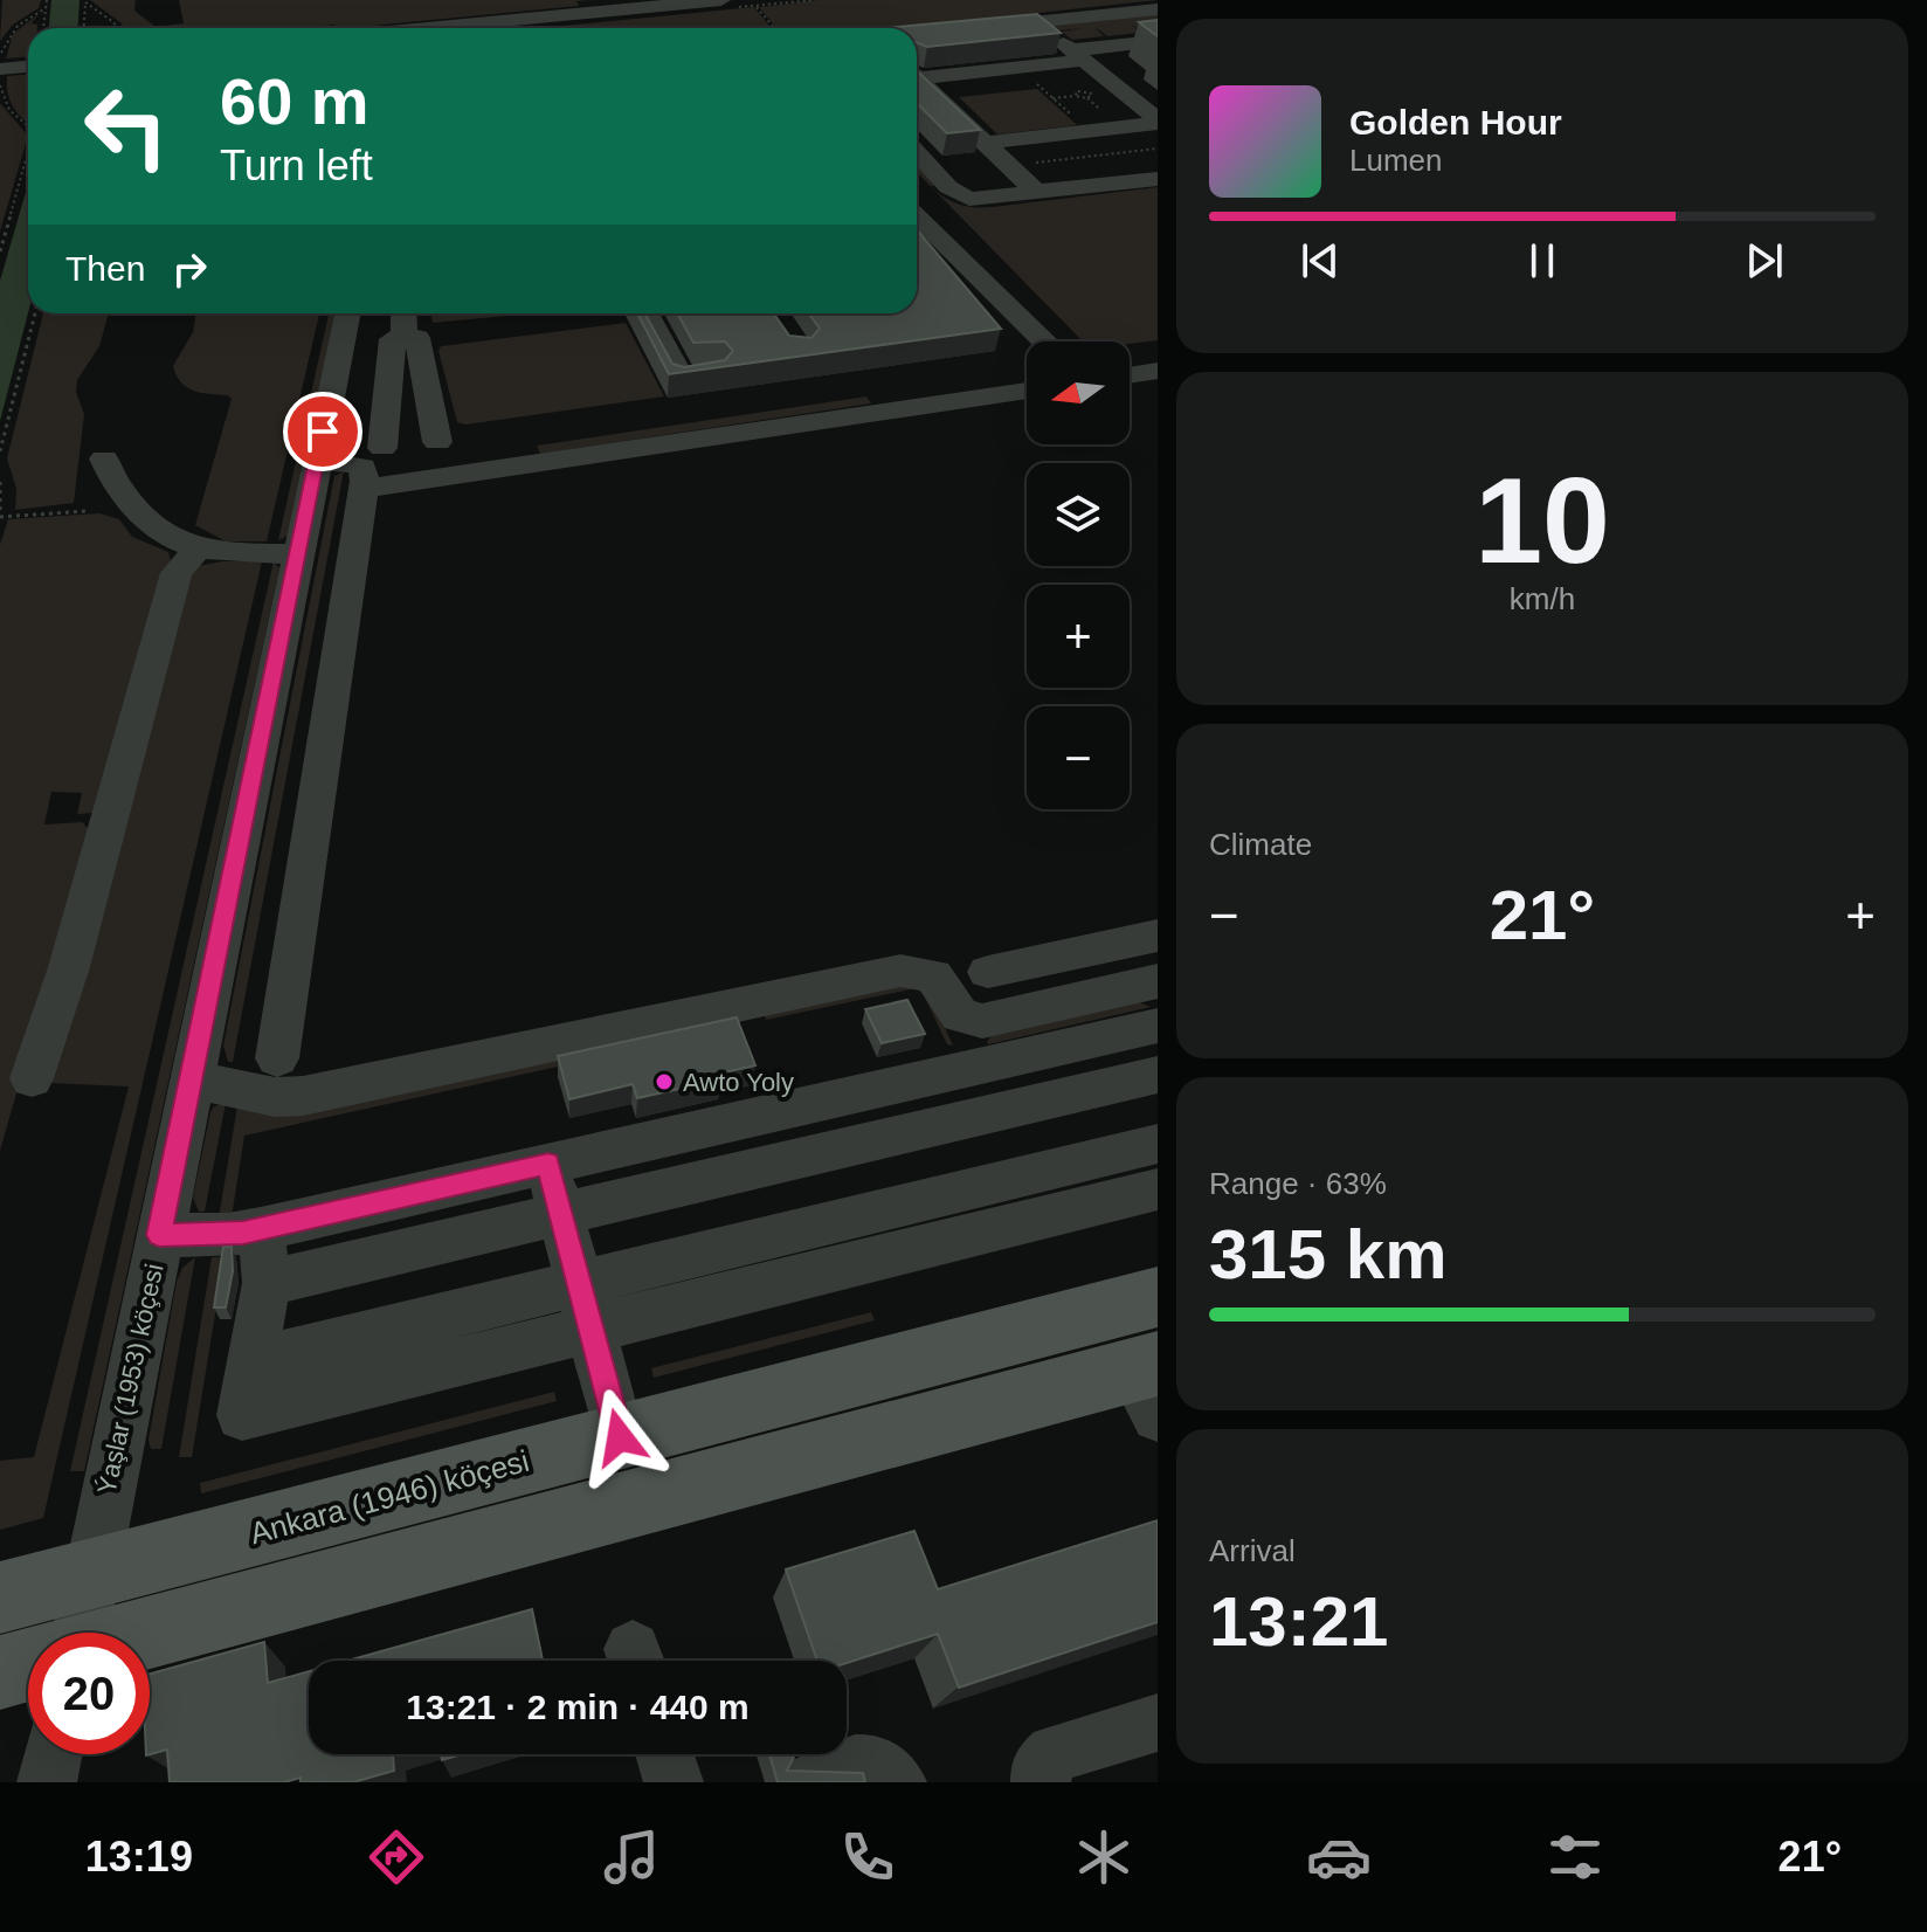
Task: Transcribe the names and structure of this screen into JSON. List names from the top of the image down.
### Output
{
  "streets": {
    "main road": ["Ankara (1946) köçesi"],
    "street": ["Ýaşlar (1953) köçesi"]
  },
  "crossings": [
    ["Ýaşlar (1953) köçesi", "Ankara (1946) köçesi"]
  ],
  "places": ["Awto Yoly"],
  "north": "left",
  "page": {
    "turn": ["60 m", "Turn left"],
    "song": ["Golden Hour", "Lumen"],
    "then": "Then",
    "map_buttons": ["+", "−"],
    "tile": [
      ["10", "km/h"],
      "Climate",
      ["Range · 63%", "315 km"],
      ["Arrival", "13:21"]
    ],
    "heat": ["−", "21°", "+"],
    "limit": "20",
    "trip": "13:21 · 2 min · 440 m",
    "tabs": ["13:19", "21°"]
  }
}
